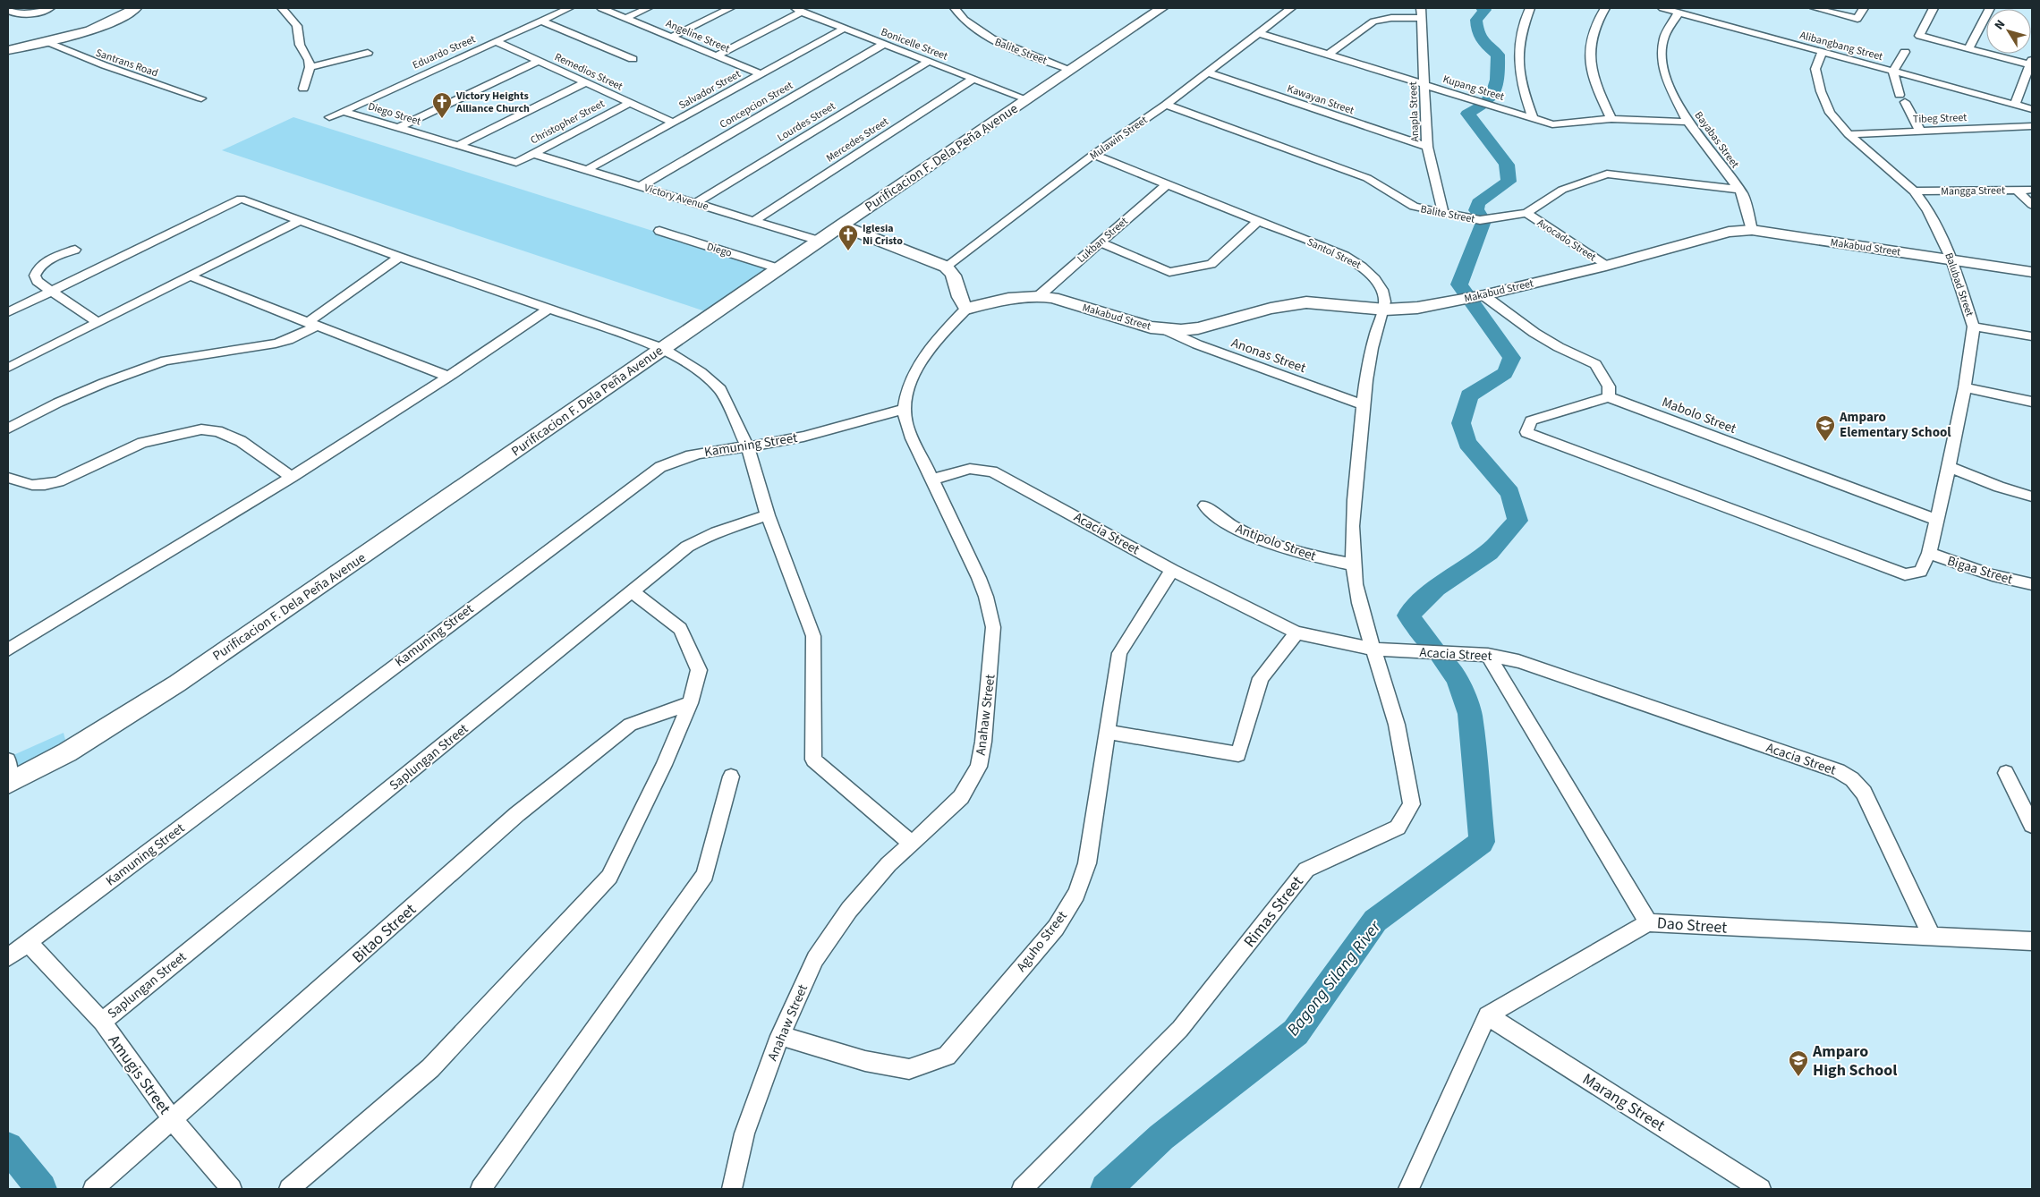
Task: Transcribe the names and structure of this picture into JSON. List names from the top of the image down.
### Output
{
  "streets": {
    "street": [
      "Angeline Street",
      "Bonicelle Street",
      "Alibangbang Street",
      "Balite Street",
      "Eduardo Street",
      "Santrans Road",
      "Remedios Street",
      "Kupang Street",
      "Salvador Street",
      "Kawayan Street",
      "Concepcion Street",
      "Anapla Street",
      "Diego Street",
      "Tibeg Street",
      "Christopher Street",
      "Lourdes Street",
      "Mulawin Street",
      "Mercedes Street",
      "Bayabas Street",
      "Purificacion F. Dela Peña Avenue",
      "Mangga Street",
      "Victory Avenue",
      "Lukban Street",
      "Avocado Street",
      "Makabud Street",
      "Diego",
      "Santol Street",
      "Balubad Street",
      "Anonas Street",
      "Mabolo Street",
      "Kamuning Street",
      "Acacia Street",
      "Antipolo Street",
      "Bigaa Street",
      "Anahaw Street",
      "Saplungan Street",
      "Rimas Street",
      "Dao Street",
      "Bitao Street",
      "Aguho Street",
      "Amugis Street",
      "Marang Street"
    ]
  },
  "crossings": [
    ["Angeline Street", "Salvador Street"],
    ["Bonicelle Street", "Salvador Street"],
    ["Bonicelle Street", "Concepcion Street"],
    ["Bonicelle Street", "Lourdes Street"],
    ["Bonicelle Street", "Mercedes Street"],
    ["Bonicelle Street", "Purificacion F. Dela Peña Avenue"],
    ["Alibangbang Street", "Bayabas Street"],
    ["Alibangbang Street", "Balubad Street"],
    ["Balite Street", "Anapla Street"],
    ["Balite Street", "Mulawin Street"],
    ["Balite Street", "Bayabas Street"],
    ["Balite Street", "Purificacion F. Dela Peña Avenue"],
    ["Balite Street", "Avocado Street"],
    ["Eduardo Street", "Remedios Street"],
    ["Eduardo Street", "Diego Street"],
    ["Remedios Street", "Salvador Street"],
    ["Remedios Street", "Christopher Street"],
    ["Kupang Street", "Anapla Street"],
    ["Kupang Street", "Mulawin Street"],
    ["Kupang Street", "Bayabas Street"],
    ["Salvador Street", "Victory Avenue"],
    ["Kawayan Street", "Anapla Street"],
    ["Kawayan Street", "Mulawin Street"],
    ["Concepcion Street", "Victory Avenue"],
    ["Diego Street", "Christopher Street"],
    ["Tibeg Street", "Balubad Street"],
    ["Christopher Street", "Victory Avenue"],
    ["Lourdes Street", "Victory Avenue"],
    ["Mulawin Street", "Santol Street"],
    ["Mercedes Street", "Victory Avenue"],
    ["Bayabas Street", "Makabud Street"],
    ["Purificacion F. Dela Peña Avenue", "Victory Avenue"],
    ["Purificacion F. Dela Peña Avenue", "Diego"],
    ["Mangga Street", "Balubad Street"],
    ["Lukban Street", "Makabud Street"],
    ["Lukban Street", "Santol Street"],
    ["Avocado Street", "Makabud Street"],
    ["Makabud Street", "Santol Street"],
    ["Makabud Street", "Balubad Street"],
    ["Makabud Street", "Anonas Street"],
    ["Makabud Street", "Anahaw Street"],
    ["Balubad Street", "Mabolo Street"],
    ["Balubad Street", "Bigaa Street"],
    ["Kamuning Street", "Anahaw Street"],
    ["Kamuning Street", "Amugis Street"],
    ["Acacia Street", "Anahaw Street"],
    ["Acacia Street", "Rimas Street"],
    ["Acacia Street", "Dao Street"],
    ["Acacia Street", "Aguho Street"],
    ["Antipolo Street", "Rimas Street"],
    ["Anahaw Street", "Aguho Street"],
    ["Saplungan Street", "Amugis Street"],
    ["Dao Street", "Marang Street"],
    ["Bitao Street", "Amugis Street"]
  ],
  "water": ["Bagong Silang River"],
  "places": {
    "church": ["Victory Heights Alliance Church", "Iglesia Ni Cristo"],
    "school or university": ["Amparo Elementary School", "Amparo High School"]
  },
  "north": "top left"
}
